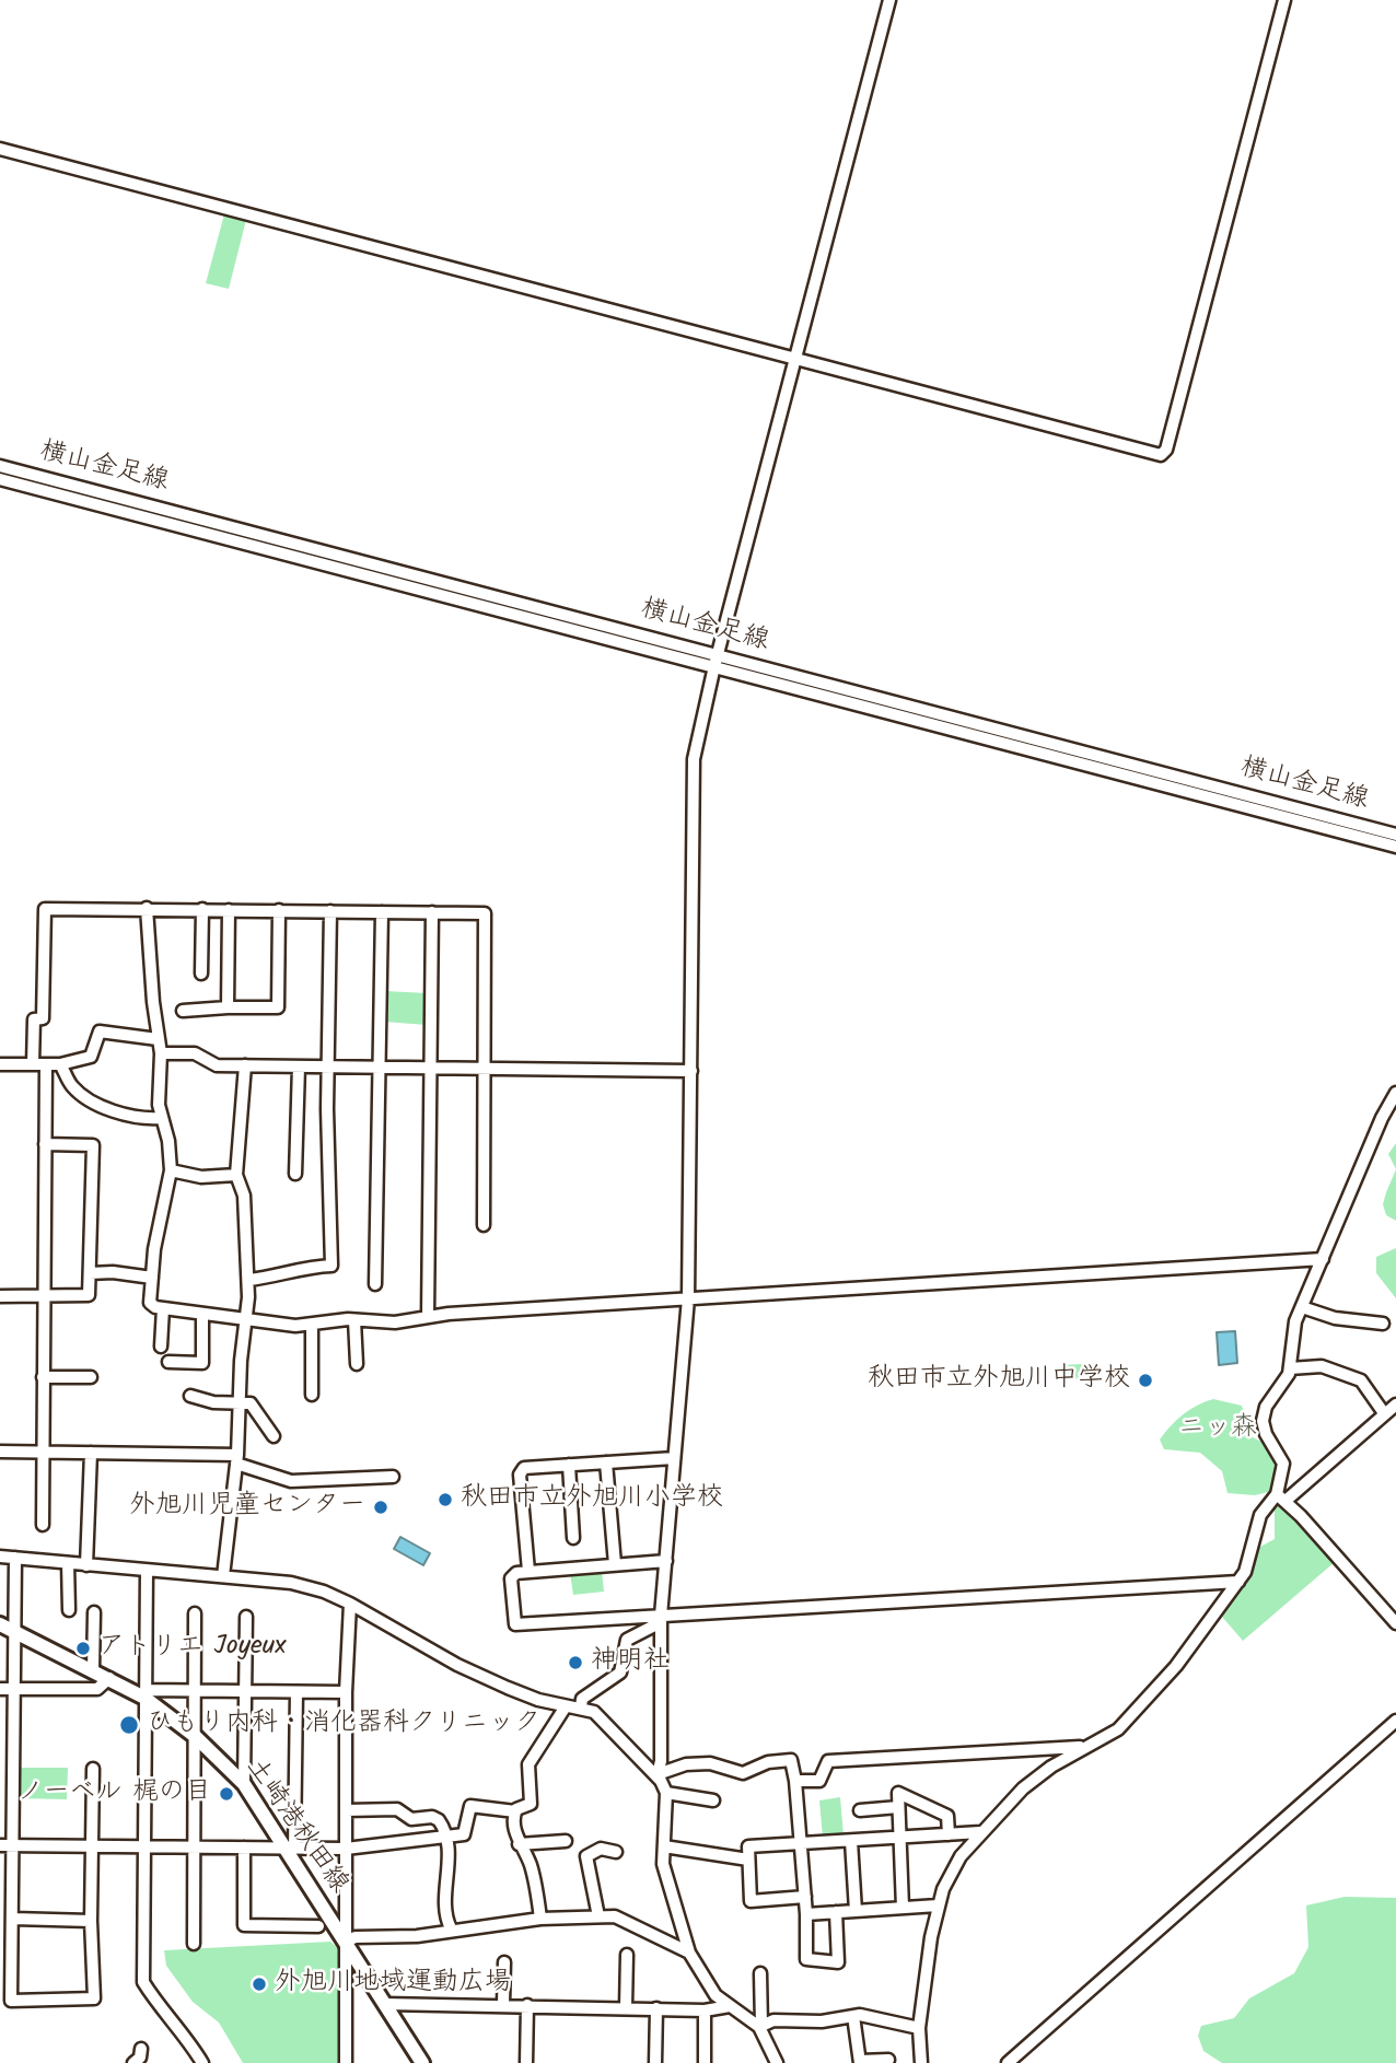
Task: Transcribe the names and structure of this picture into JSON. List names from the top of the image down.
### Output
{
  "streets": {
    "main road": ["土崎港秋田線"],
    "street": ["横山金足線"]
  },
  "parks": ["ニッ森"],
  "places": [
    "秋田市立外旭川中学校",
    "秋田市立外旭川小学校",
    "外旭川児童センター",
    "アトリエ Joyeux",
    "神明社",
    "ひもり内科・消化器科クリニック",
    "ノーベル 梶の目",
    "外旭川地域運動広場"
  ]
}
